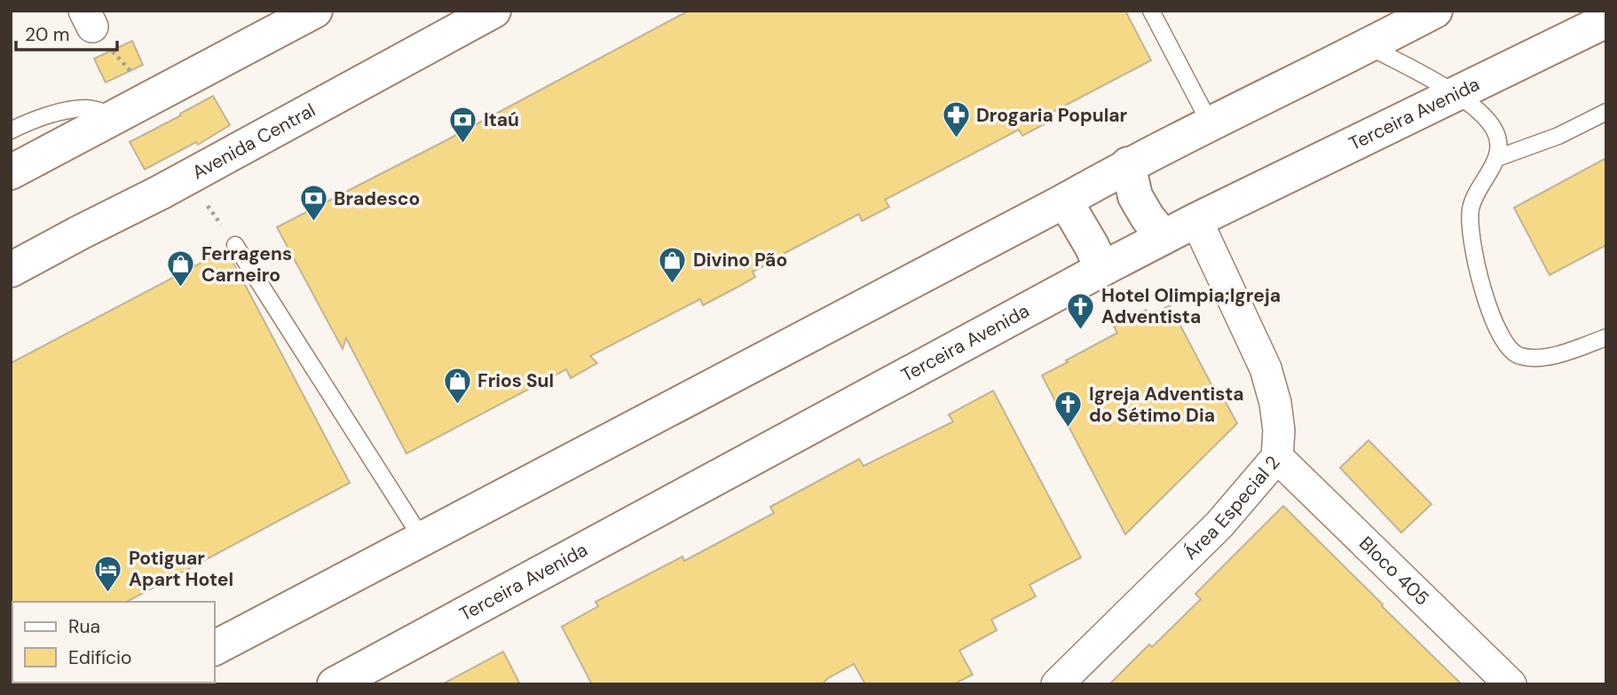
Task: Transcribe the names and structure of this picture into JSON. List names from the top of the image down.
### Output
{
  "streets": {
    "street": [
      "Terceira Avenida",
      "Avenida Central",
      "Área Especial 2",
      "Bloco 405"
    ]
  },
  "crossings": [
    ["Terceira Avenida", "Área Especial 2"],
    ["Área Especial 2", "Bloco 405"]
  ],
  "places": {
    "pharmacy": ["Drogaria Popular"],
    "bank": ["Itaú", "Bradesco"],
    "shop": ["Divino Pão", "Ferragens Carneiro", "Frios Sul"],
    "church": ["Hotel Olimpia;Igreja Adventista", "Igreja Adventista do Sétimo Dia"],
    "hotel": ["Potiguar Apart Hotel"]
  },
  "legend": ["Rua", "Edifício"],
  "scale_bar": "20 m"
}
